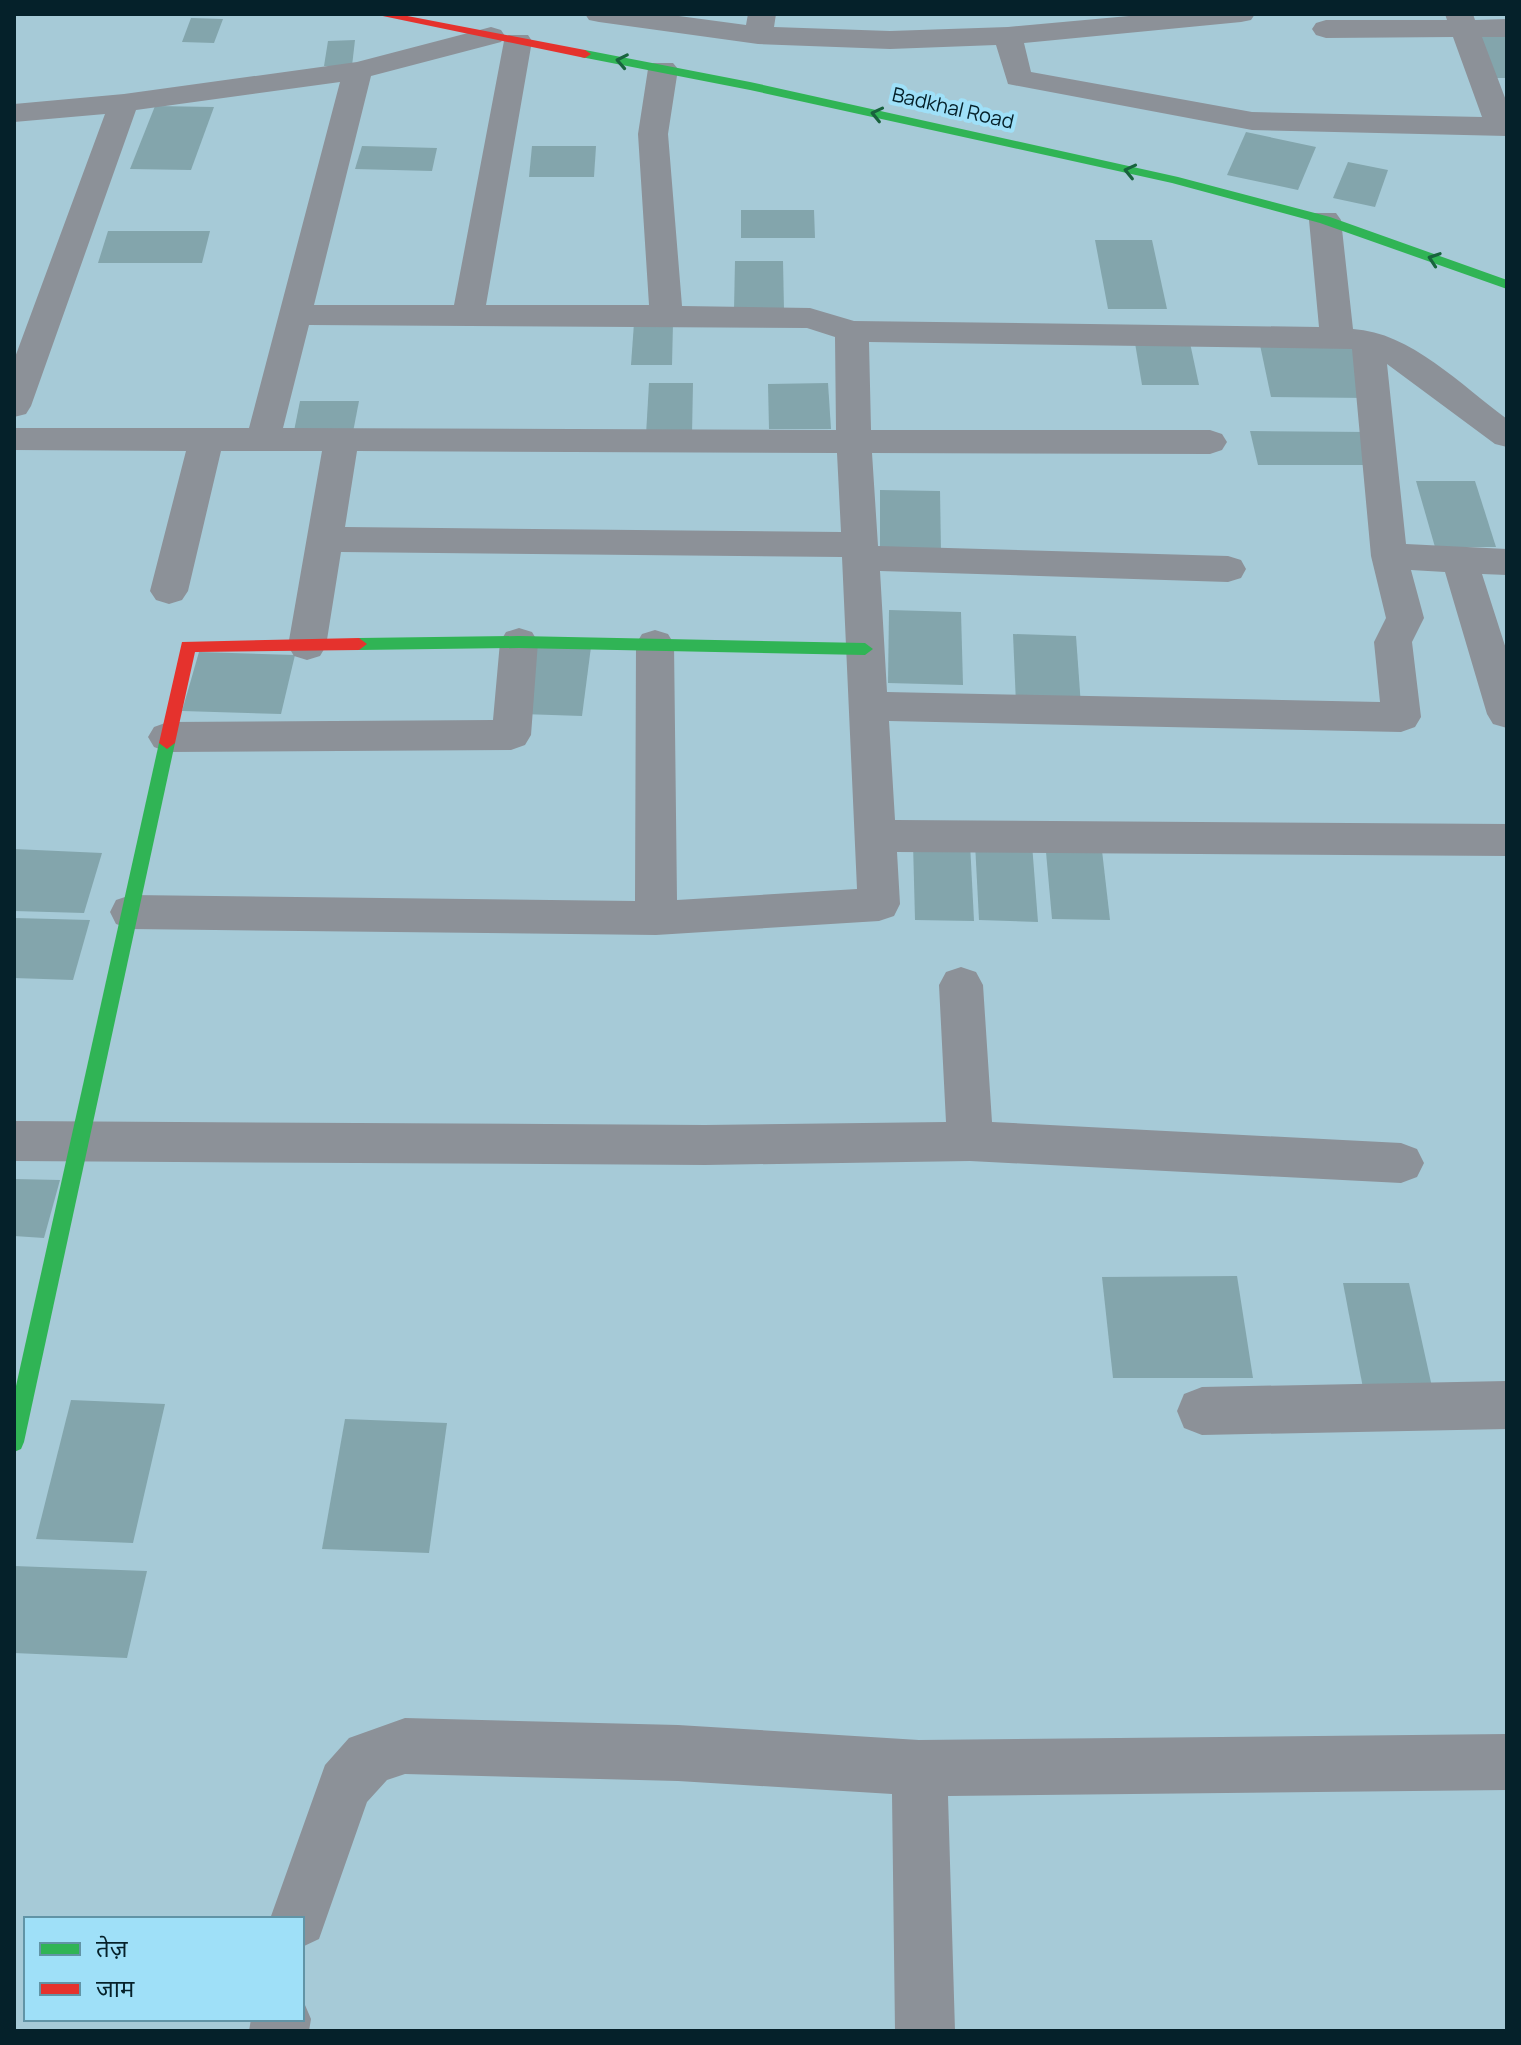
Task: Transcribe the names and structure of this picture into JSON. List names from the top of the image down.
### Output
{
  "streets": {
    "street": ["Badkhal Road"]
  },
  "legend": ["तेज़", "जाम"]
}
